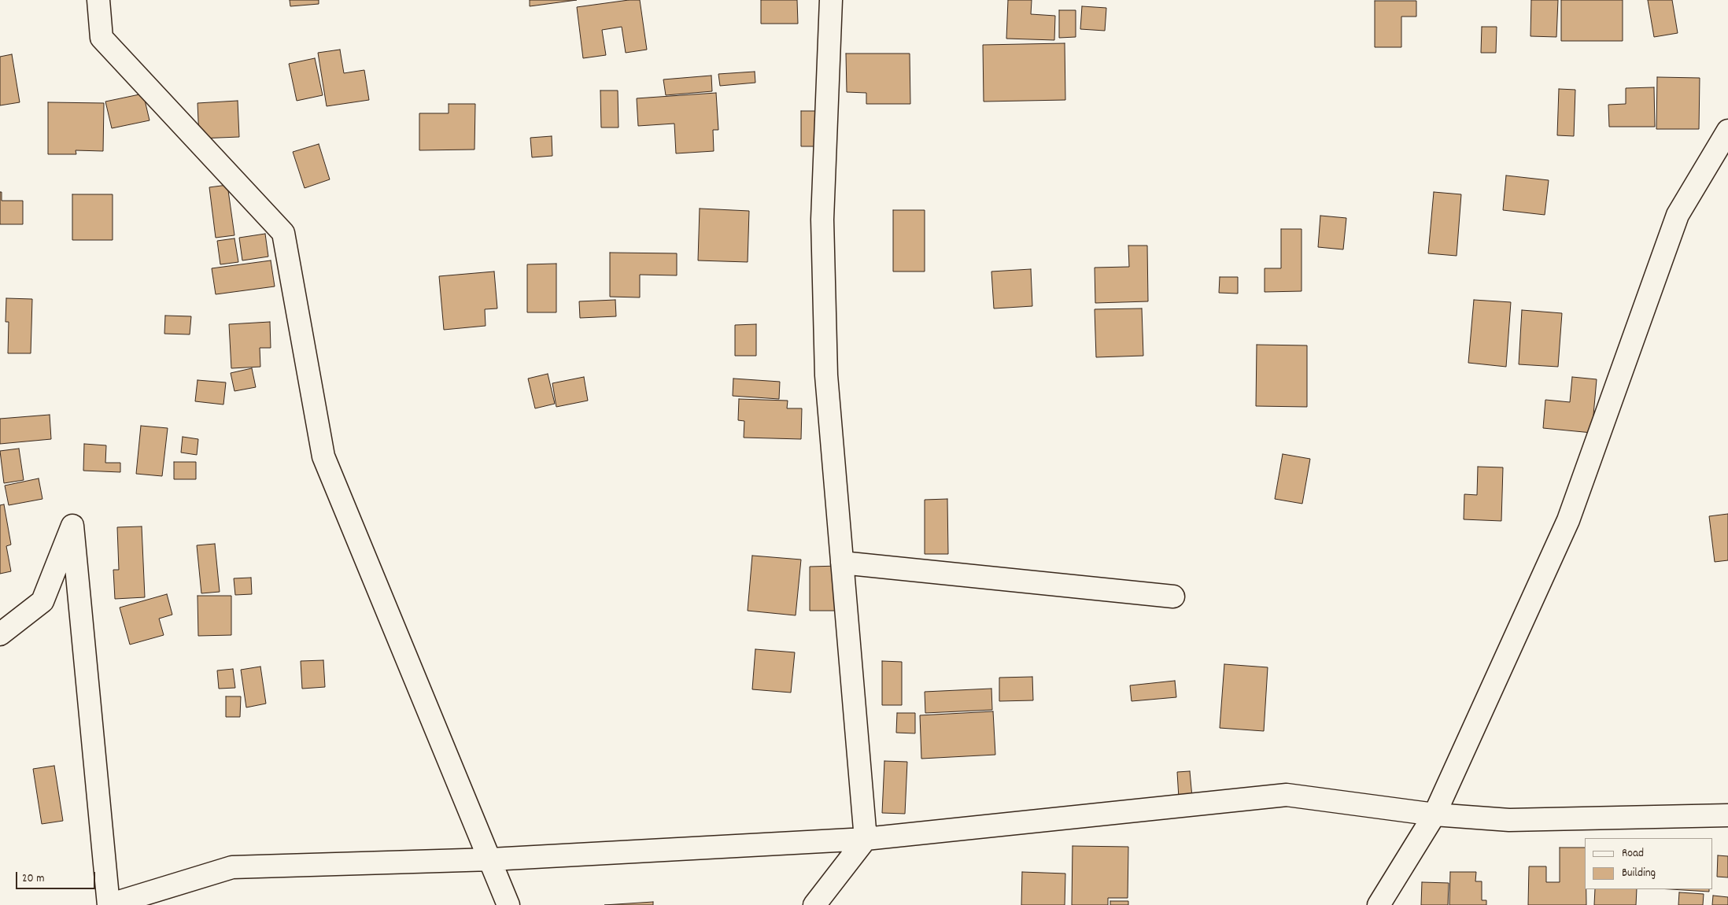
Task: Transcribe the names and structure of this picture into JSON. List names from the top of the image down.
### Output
{
  "legend": ["Road", "Building"],
  "scale_bar": "20 m"
}
